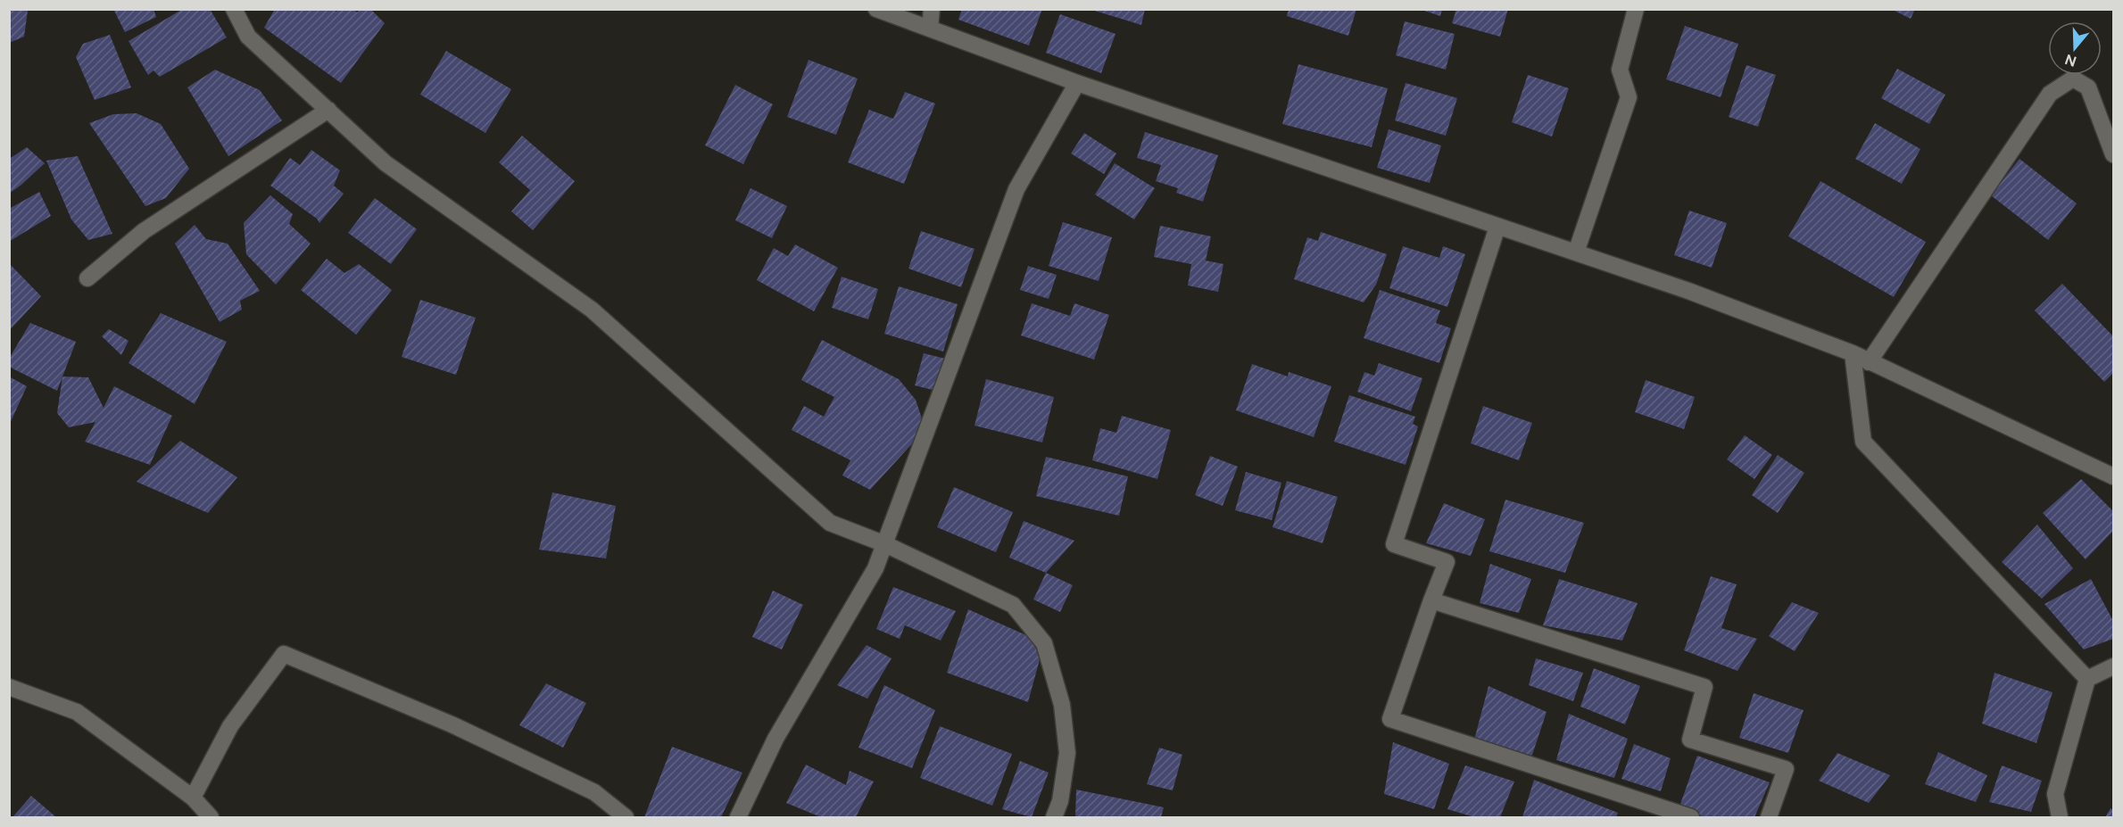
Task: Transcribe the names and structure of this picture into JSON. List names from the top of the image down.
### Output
{
  "north": "bottom"
}
